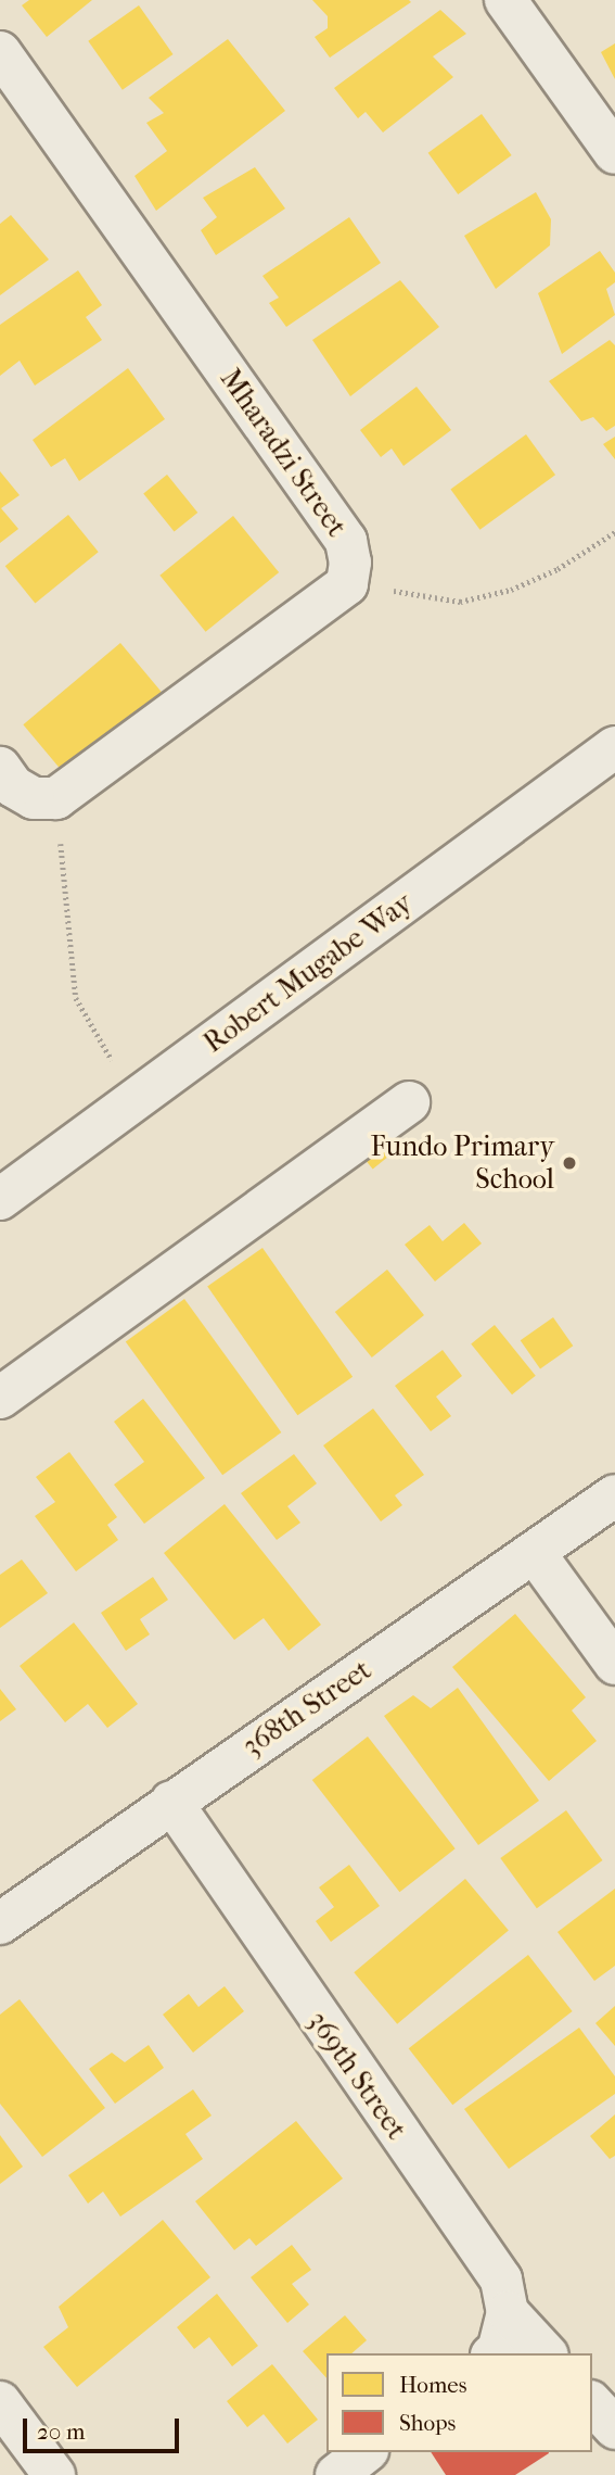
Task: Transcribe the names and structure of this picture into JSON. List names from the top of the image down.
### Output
{
  "streets": {
    "street": [
      "Mharadzi Street",
      "Robert Mugabe Way",
      "368th Street",
      "369th Street"
    ]
  },
  "crossings": [
    ["368th Street", "369th Street"]
  ],
  "places": ["Fundo Primary School"],
  "legend": ["Homes", "Shops"],
  "scale_bar": "20 m"
}
